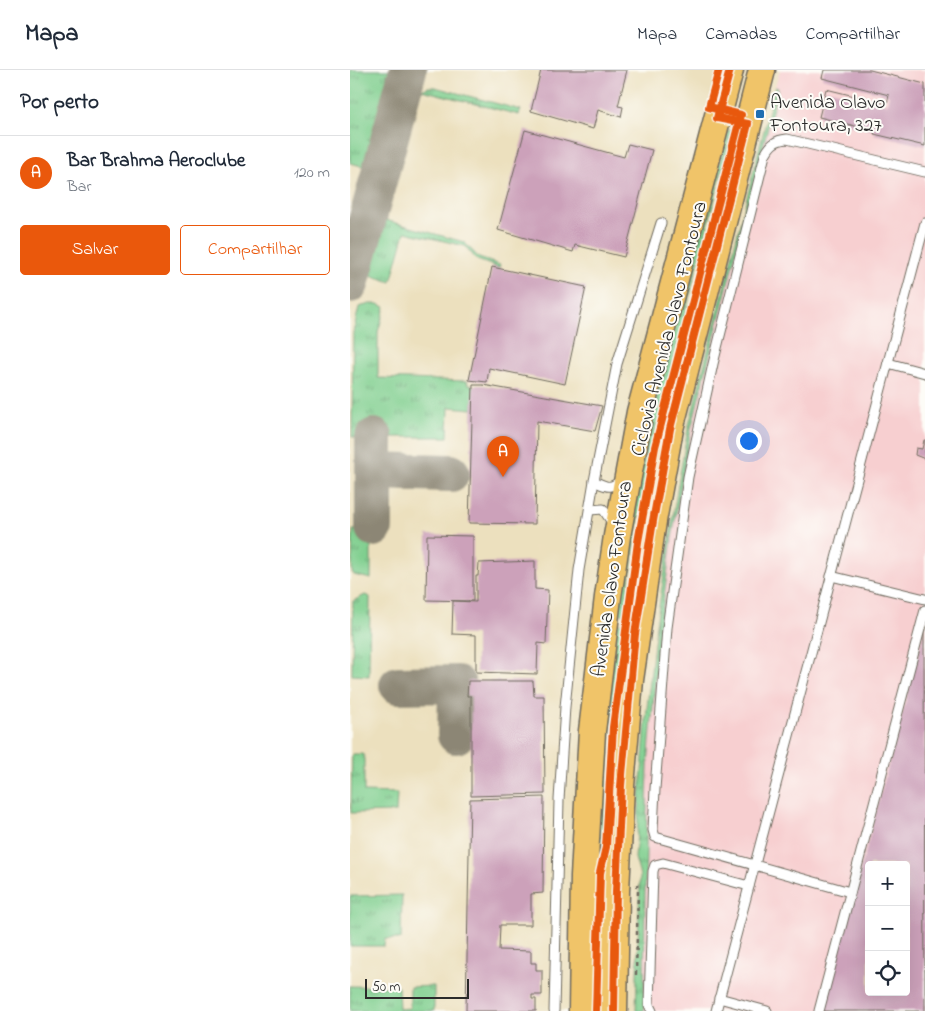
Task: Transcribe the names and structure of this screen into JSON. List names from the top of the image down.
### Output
{
  "streets": {
    "main road": ["Avenida Olavo Fontoura"],
    "cycle path": ["Ciclovia Avenida Olavo Fontoura"]
  },
  "places": {
    "transit": ["Avenida Olavo Fontoura, 327"]
  },
  "scale_bar": "50 m",
  "page": {
    "header": "Mapa",
    "nav": ["Mapa", "Camadas", "Compartilhar"],
    "heading": "Por perto",
    "list": [
      {
        "mark": "A",
        "name": "Bar Brahma Aeroclube",
        "note": "Bar",
        "value": "120 m"
      }
    ],
    "buttons": ["Salvar", "Compartilhar"],
    "pins": "A",
    "map_buttons": ["+", "−"],
    "scale": "50 m"
  }
}
